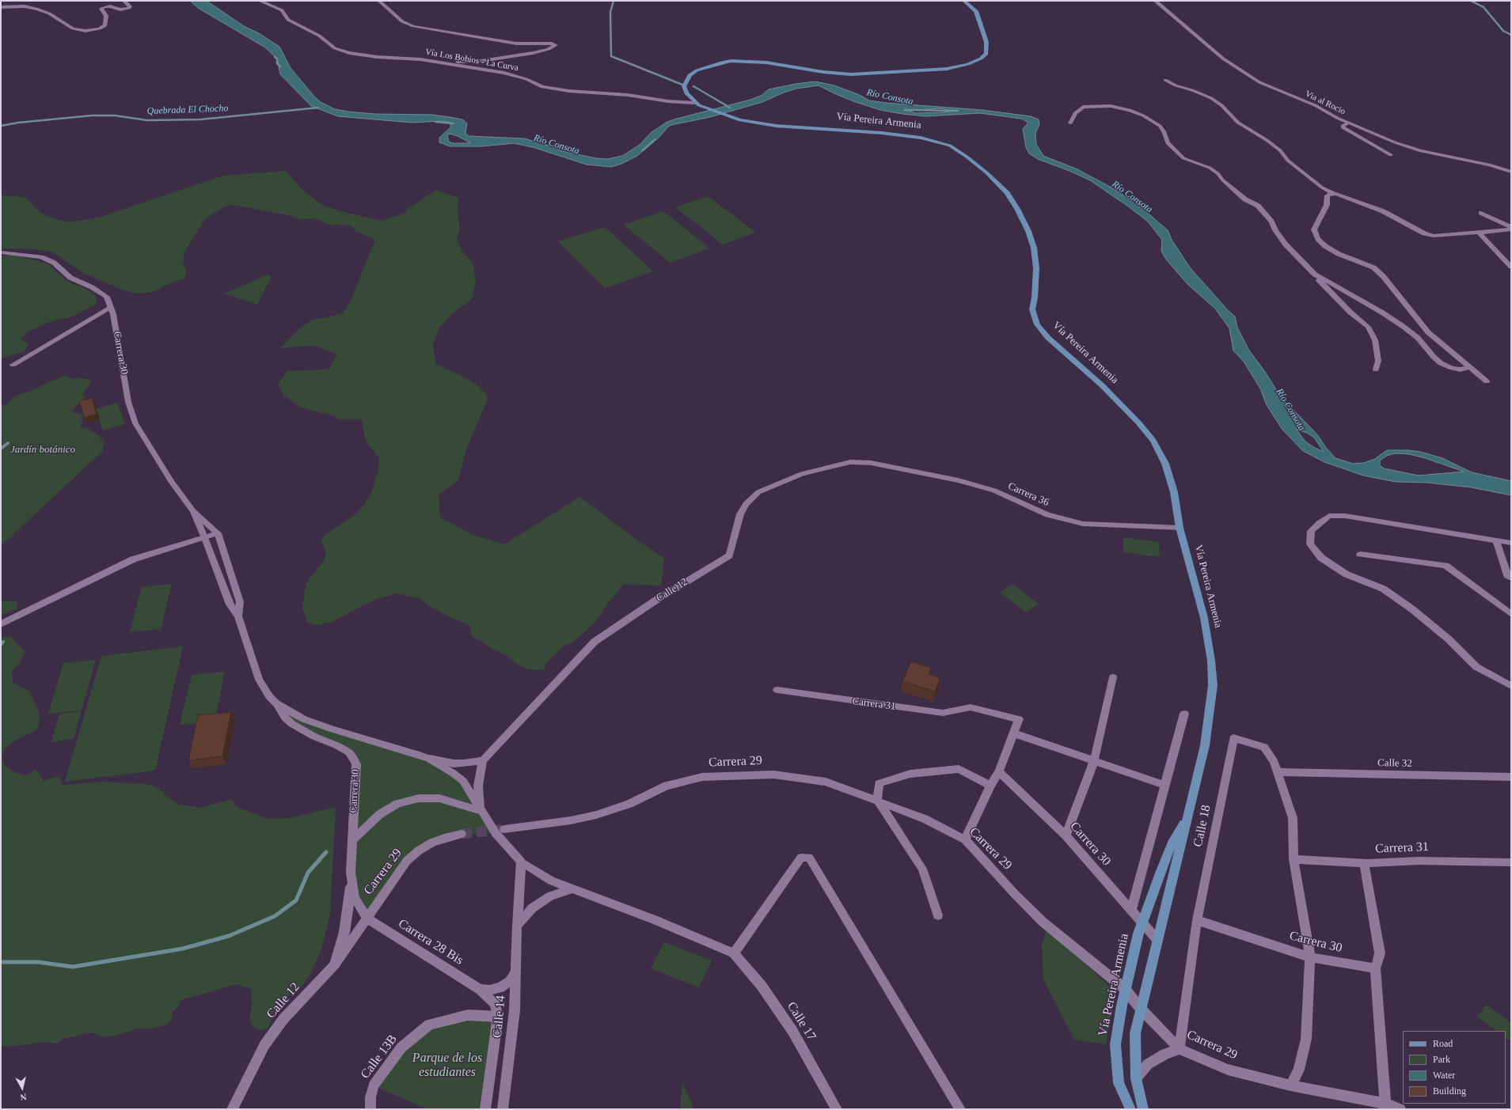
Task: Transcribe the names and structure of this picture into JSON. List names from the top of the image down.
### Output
{
  "streets": {
    "main road": ["Vía Pereira Armenia"],
    "street": [
      "Vía Los Bohios - La Curva",
      "Via al Rocio",
      "Carrera 30",
      "Carrera 36",
      "Calle 12",
      "Carrera 31",
      "Carrera 29",
      "Calle 32",
      "Calle 18",
      "Carrera 28 Bis",
      "Calle 14",
      "Calle 17",
      "Calle 13B"
    ]
  },
  "crossings": [
    ["Vía Los Bohios - La Curva", "Vía Pereira Armenia"],
    ["Vía Pereira Armenia", "Carrera 30"],
    ["Vía Pereira Armenia", "Carrera 36"],
    ["Vía Pereira Armenia", "Carrera 29"],
    ["Carrera 30", "Calle 12"],
    ["Carrera 30", "Carrera 29"],
    ["Carrera 30", "Calle 18"],
    ["Carrera 30", "Carrera 28 Bis"],
    ["Carrera 36", "Calle 12"],
    ["Calle 12", "Carrera 29"],
    ["Calle 12", "Carrera 28 Bis"],
    ["Carrera 29", "Calle 18"],
    ["Carrera 29", "Carrera 28 Bis"],
    ["Calle 32", "Calle 18"],
    ["Carrera 28 Bis", "Calle 14"],
    ["Carrera 28 Bis", "Calle 13B"],
    ["Calle 14", "Calle 13B"]
  ],
  "water": ["Río Consota", "Quebrada El Chocho"],
  "parks": ["Jardín botánico", "Parque de los estudiantes"],
  "legend": [
    "Road",
    "Park",
    "Water",
    "Building"
  ],
  "north": "bottom"
}
